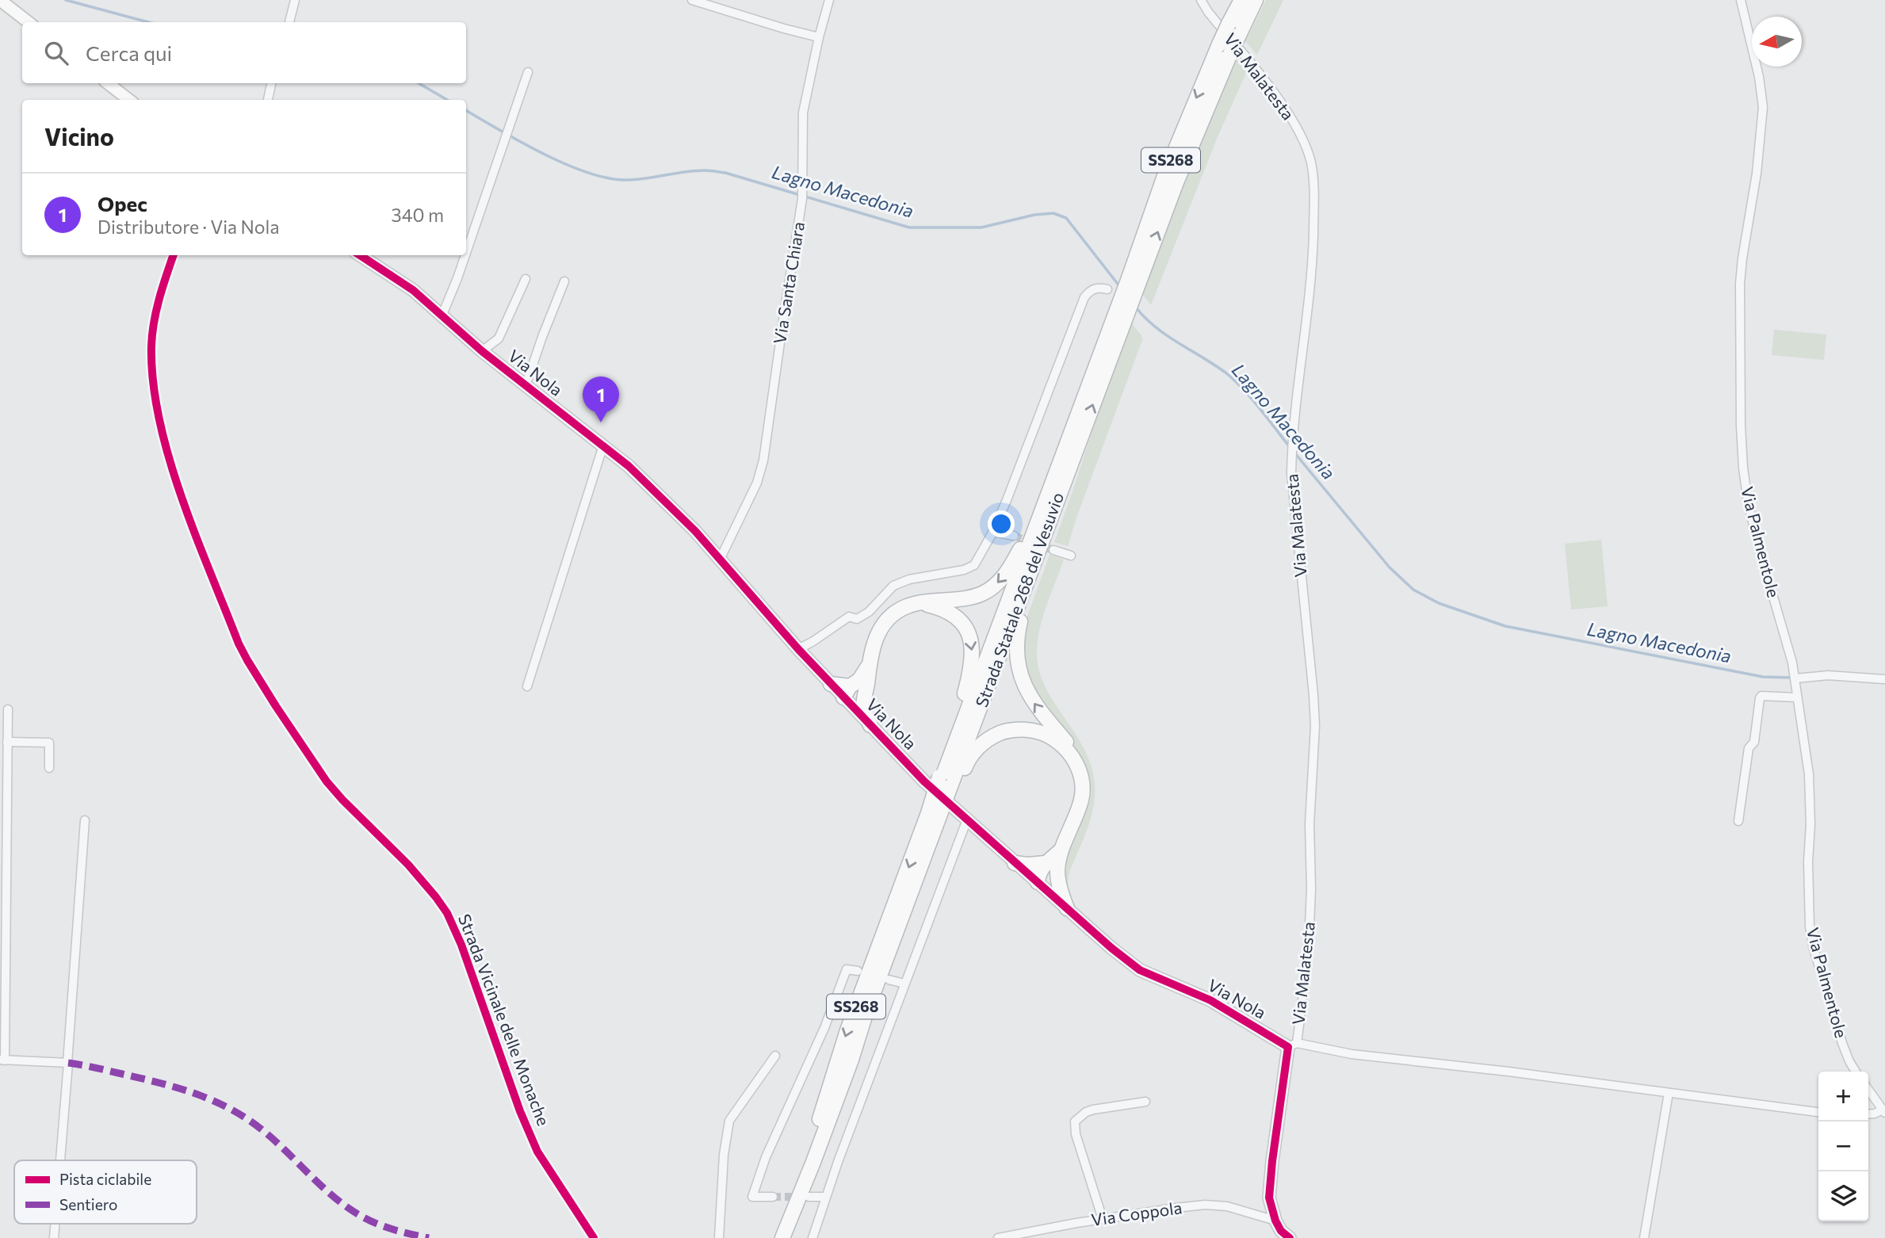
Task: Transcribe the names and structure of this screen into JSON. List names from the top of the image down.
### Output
{
  "streets": {
    "highway": ["SS268", "Strada Statale 268 del Vesuvio"],
    "street": [
      "Via Malatesta",
      "Via Santa Chiara",
      "Via Nola",
      "Via Palmentole",
      "Strada Vicinale delle Monache",
      "Via Coppola"
    ]
  },
  "crossings": [
    ["Via Malatesta", "Via Nola"],
    ["SS268", "Via Nola"],
    ["SS268", "Strada Statale 268 del Vesuvio"],
    ["Via Santa Chiara", "Via Nola"]
  ],
  "water": ["Lagno Macedonia"],
  "legend": ["Pista ciclabile", "Sentiero"],
  "north": "left",
  "page": {
    "search": "Cerca qui",
    "heading": "Vicino",
    "list": [
      {
        "mark": "1",
        "name": "Opec",
        "note": "Distributore · Via Nola",
        "value": "340 m"
      }
    ],
    "pins": "1",
    "map_buttons": ["+", "−"]
  }
}
